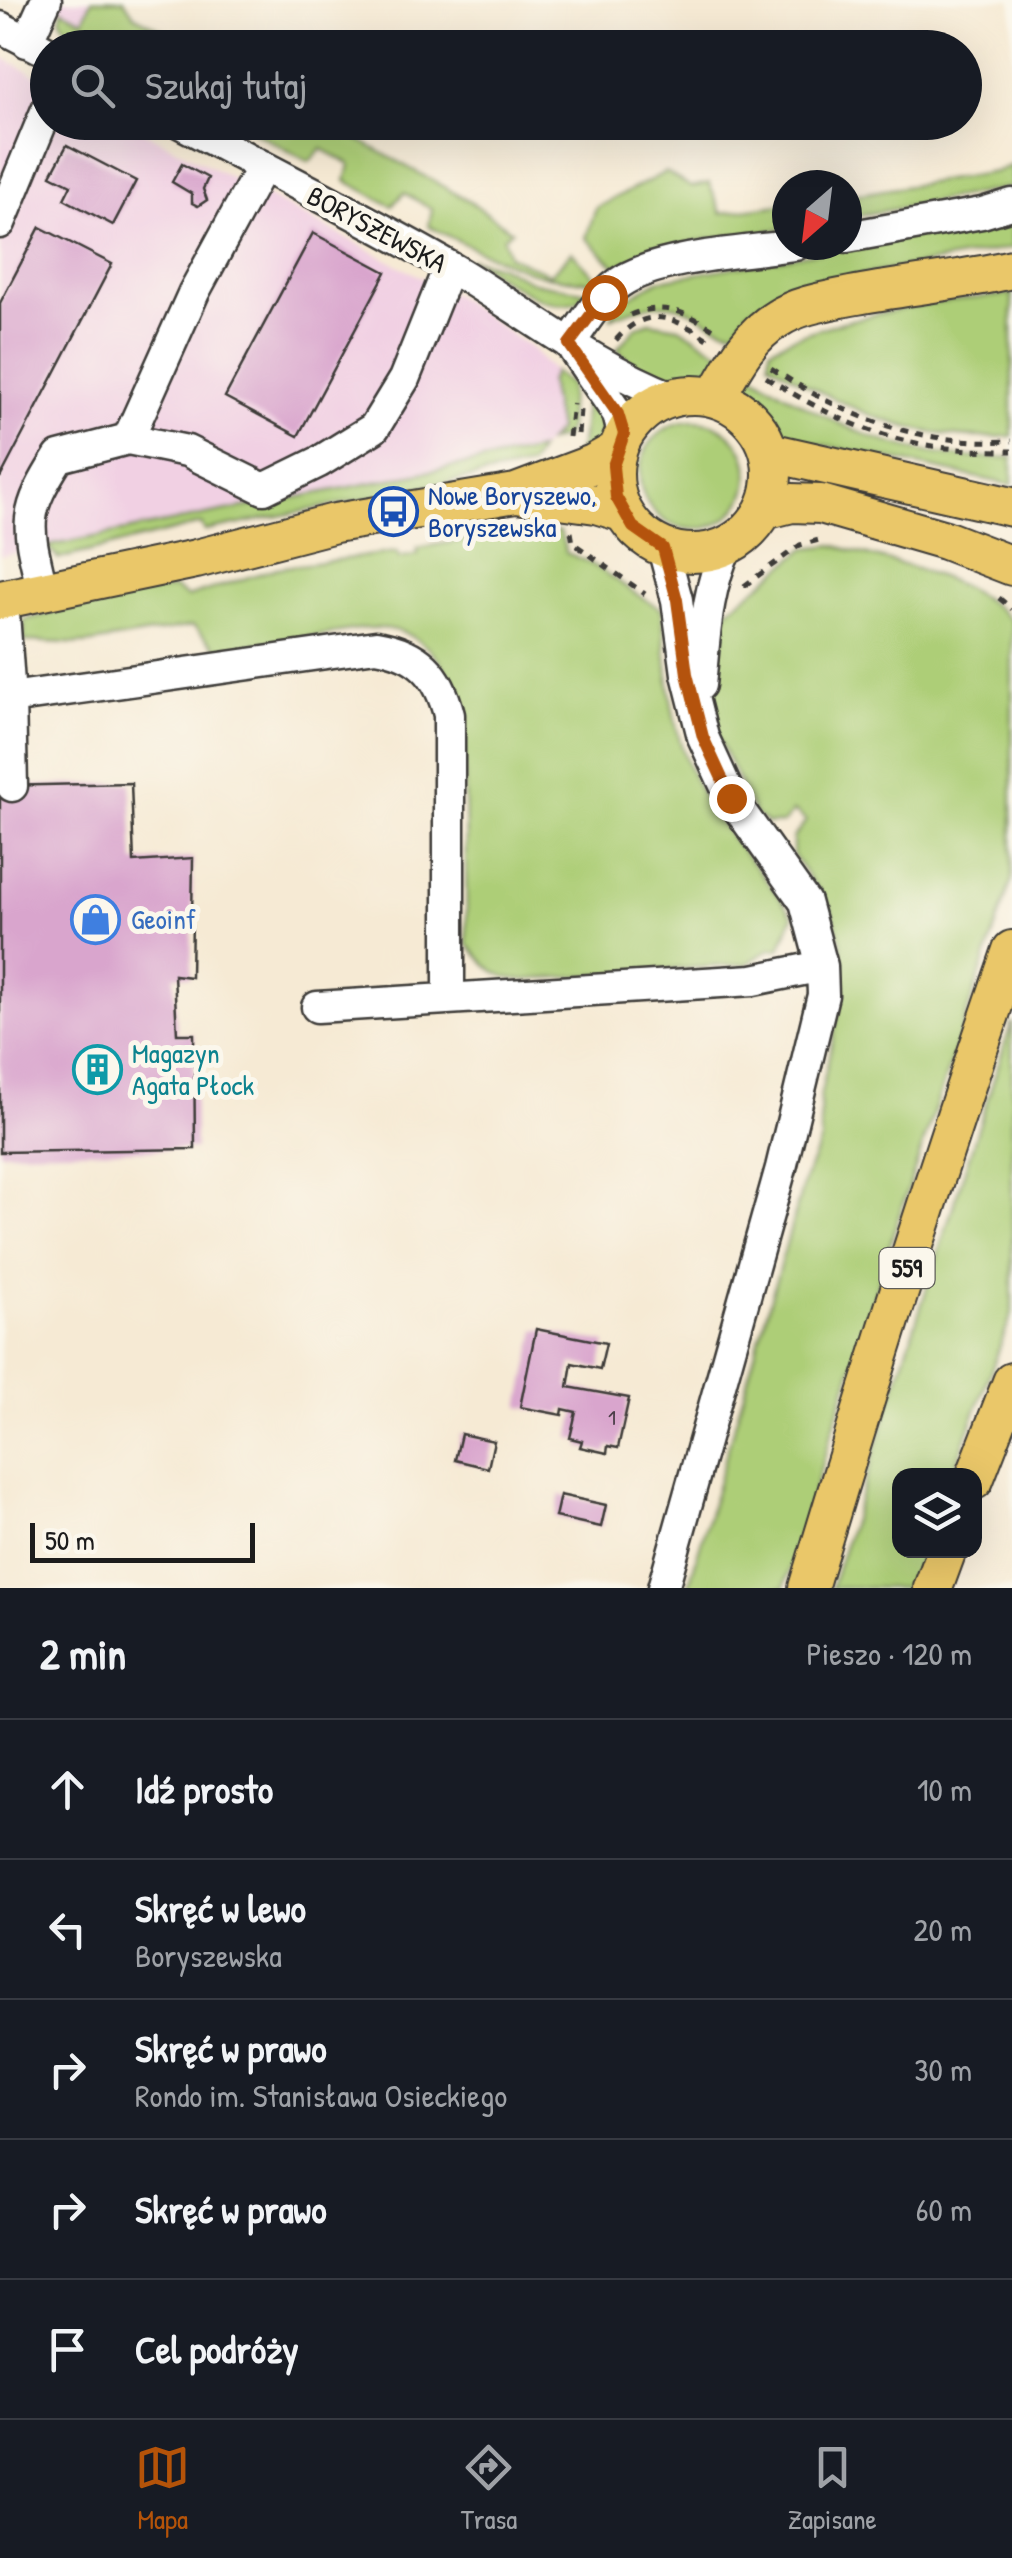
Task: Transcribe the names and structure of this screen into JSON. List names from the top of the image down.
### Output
{
  "streets": {
    "main road": ["559"],
    "street": ["BORYSZEWSKA"]
  },
  "places": {
    "bus stop": ["Nowe Boryszewo, Boryszewska"],
    "shop": ["Geoinf"],
    "building": ["Magazyn Agata Płock"]
  },
  "house_numbers": ["1"],
  "scale_bar": "50 m",
  "north": "bottom left",
  "page": {
    "search": "Szukaj tutaj",
    "scale": "50 m",
    "heading": ["2 min", "Pieszo · 120 m"],
    "list": [
      ["Idź prosto", "10 m"],
      ["Skręć w lewo", "Boryszewska", "20 m"],
      ["Skręć w prawo", "Rondo im. Stanisława Osieckiego", "30 m"],
      ["Skręć w prawo", "60 m"],
      "Cel podróży"
    ],
    "nav": ["Mapa", "Trasa", "Zapisane"]
  }
}
